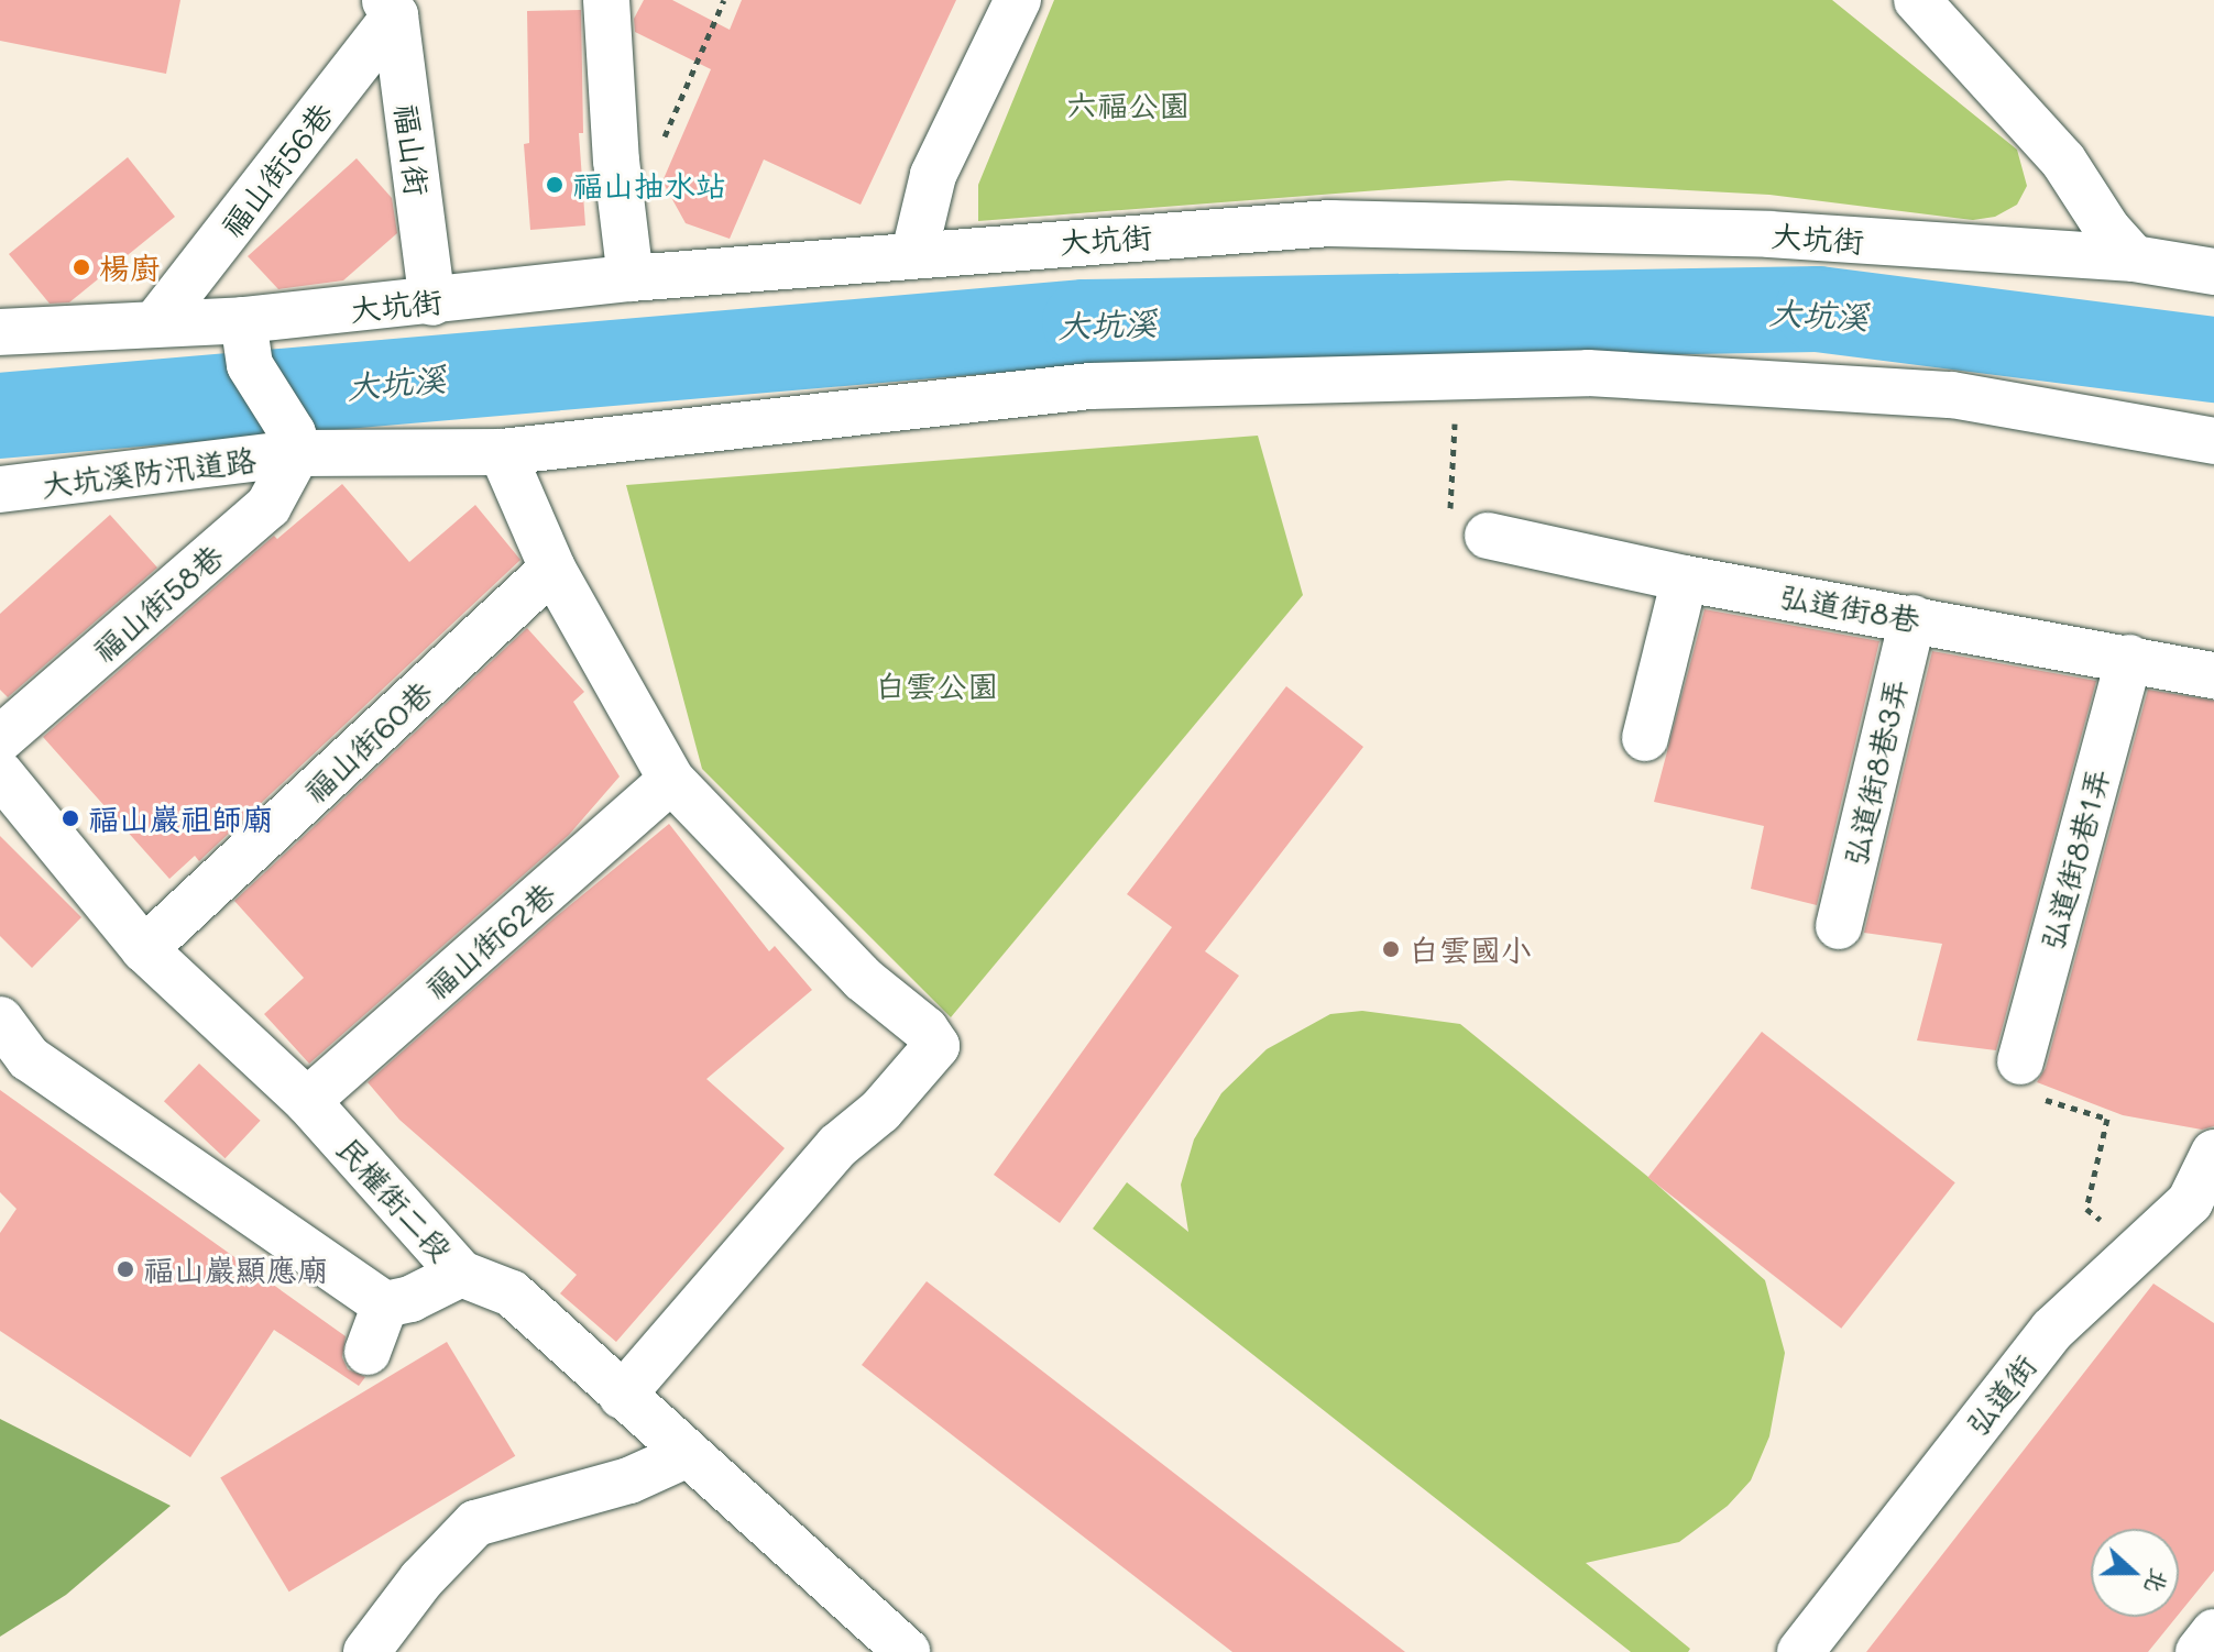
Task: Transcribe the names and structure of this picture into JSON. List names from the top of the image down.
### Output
{
  "streets": {
    "street": [
      "福山街",
      "福山街56巷",
      "大坑街",
      "大坑溪防汛道路",
      "福山街58巷",
      "弘道街8巷",
      "福山街60巷",
      "弘道街8巷3弄",
      "弘道街8巷1弄",
      "福山街62巷",
      "民權街二段",
      "弘道街"
    ]
  },
  "crossings": [
    ["福山街", "福山街56巷"],
    ["福山街", "大坑街"],
    ["福山街56巷", "大坑街"],
    ["大坑溪防汛道路", "福山街58巷"],
    ["弘道街8巷", "弘道街8巷3弄"],
    ["弘道街8巷", "弘道街8巷1弄"],
    ["福山街60巷", "民權街二段"],
    ["福山街62巷", "民權街二段"]
  ],
  "water": ["大坑溪"],
  "parks": ["六福公園", "白雲公園"],
  "places": [
    "福山抽水站",
    "楊廚",
    "福山巖祖師廟",
    "白雲國小",
    "福山巖顯應廟"
  ],
  "north": "right"
}
